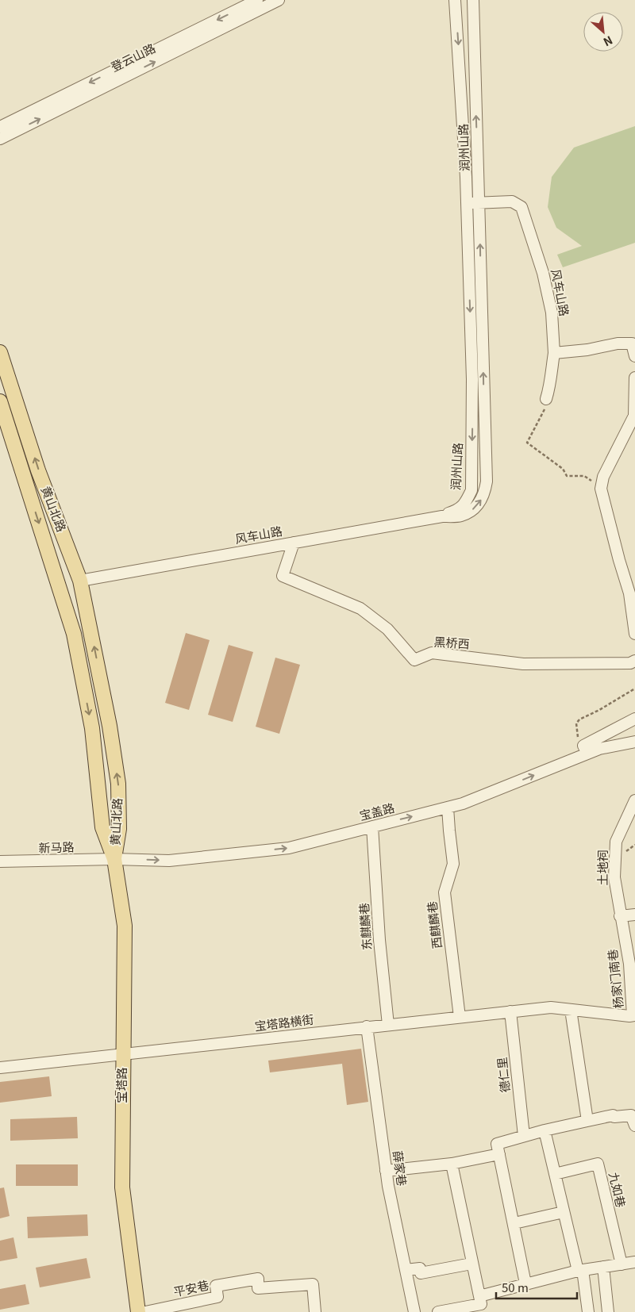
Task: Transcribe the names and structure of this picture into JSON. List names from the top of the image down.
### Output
{
  "streets": {
    "main road": ["黄山北路", "宝塔路"],
    "street": [
      "登云山路",
      "润州山路",
      "风车山路",
      "黑桥西",
      "宝盖路",
      "新马路",
      "土地祠",
      "西麒麟巷",
      "东麒麟巷",
      "杨家门南巷",
      "宝塔路横街",
      "德仁里",
      "薛家巷",
      "九如巷",
      "平安巷"
    ]
  },
  "crossings": [
    ["润州山路", "风车山路"],
    ["风车山路", "黄山北路"],
    ["风车山路", "黑桥西"],
    ["黄山北路", "宝盖路"],
    ["黄山北路", "新马路"],
    ["黄山北路", "宝塔路"],
    ["宝盖路", "新马路"],
    ["宝盖路", "西麒麟巷"],
    ["宝盖路", "东麒麟巷"],
    ["宝盖路", "宝塔路"],
    ["新马路", "宝塔路"],
    ["土地祠", "杨家门南巷"],
    ["西麒麟巷", "宝塔路横街"],
    ["东麒麟巷", "宝塔路横街"],
    ["杨家门南巷", "宝塔路横街"],
    ["宝塔路横街", "德仁里"],
    ["宝塔路横街", "宝塔路"],
    ["宝塔路横街", "薛家巷"]
  ],
  "one_way": ["宝盖路"],
  "scale_bar": "50 m",
  "north": "bottom right"
}
